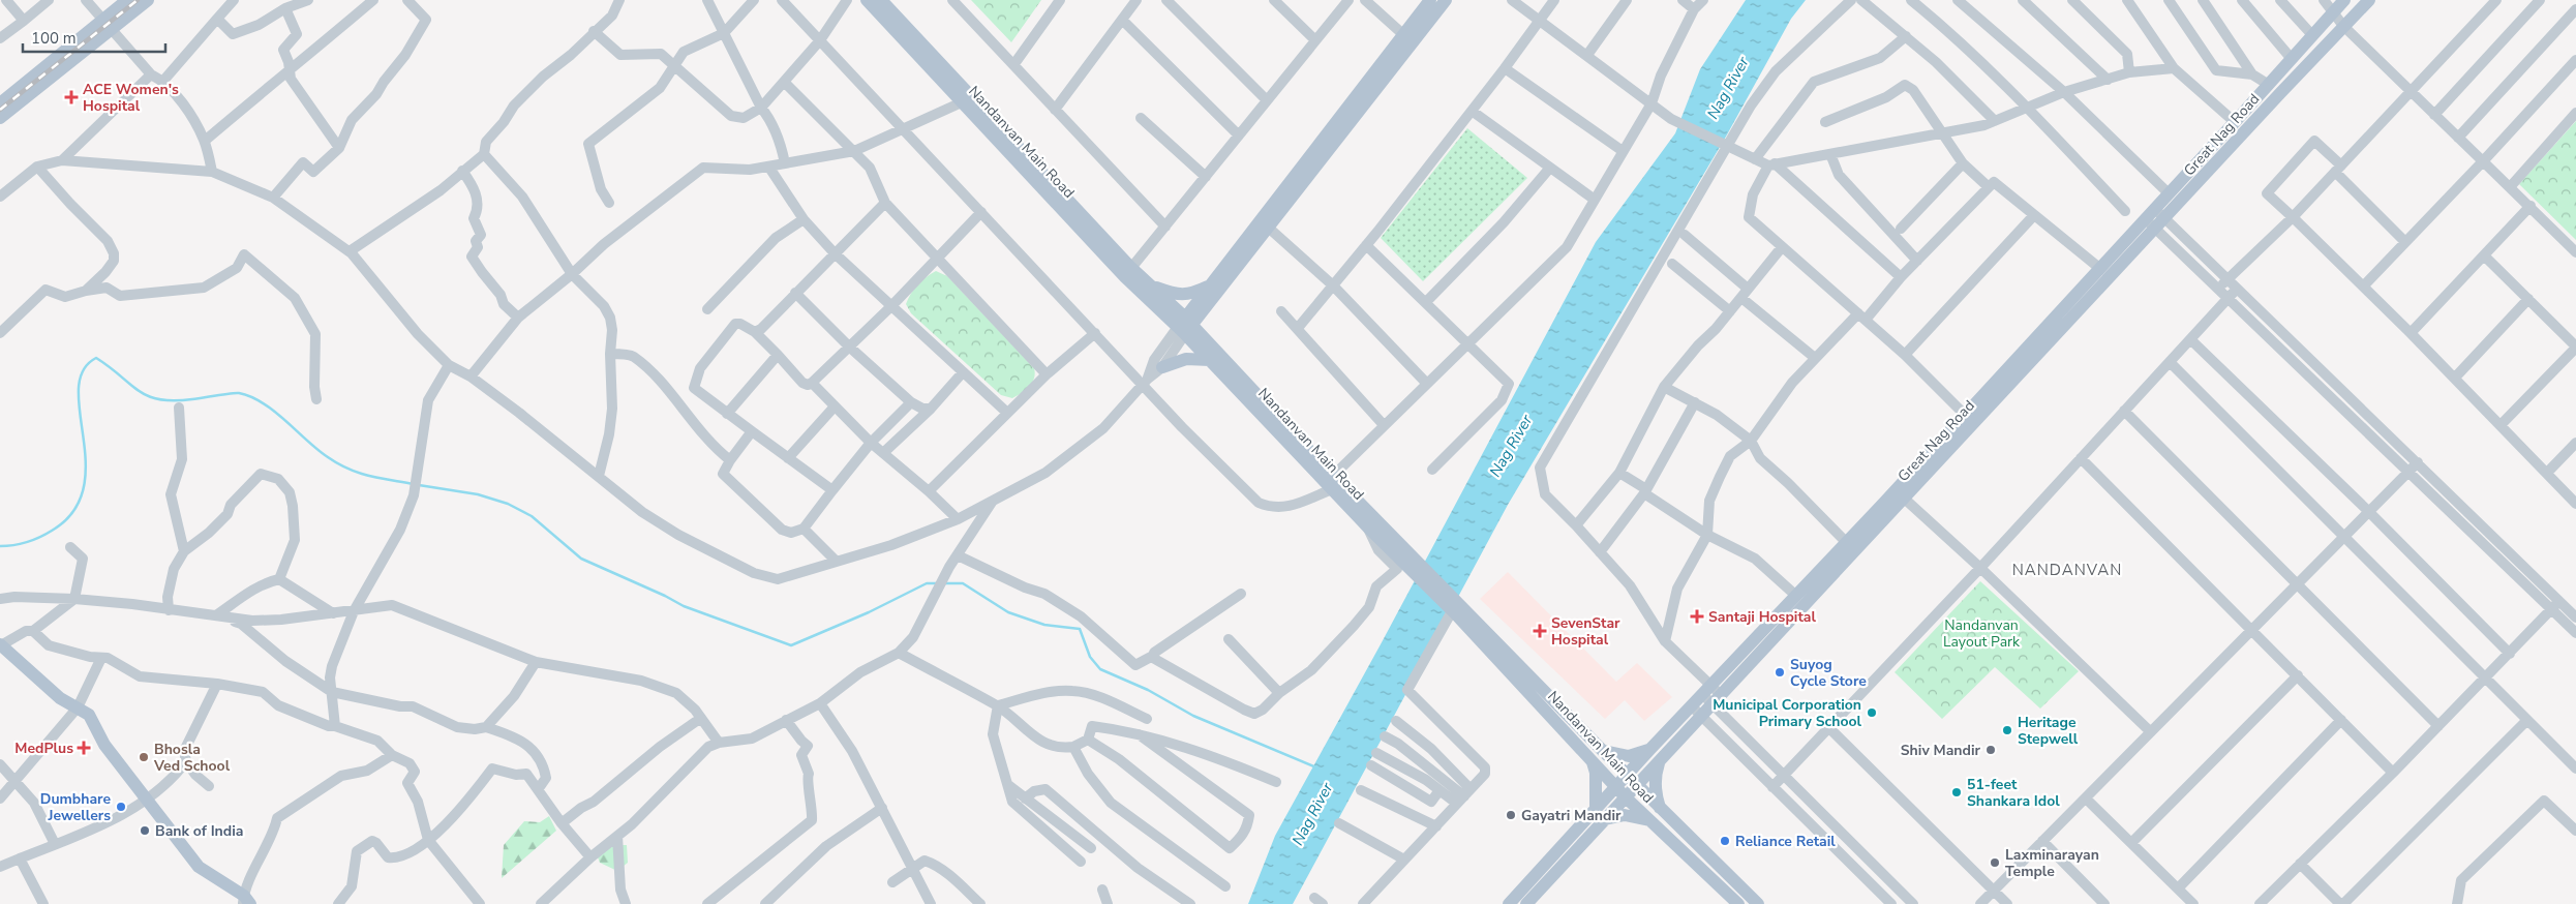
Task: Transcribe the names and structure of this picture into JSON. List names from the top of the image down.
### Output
{
  "streets": {
    "main road": ["Great Nag Road", "Nandanvan Main Road"]
  },
  "crossings": [
    ["Great Nag Road", "Nandanvan Main Road"]
  ],
  "districts": ["NANDANVAN"],
  "water": ["Nag River"],
  "parks": ["Nandanvan Layout Park"],
  "places": {
    "health": [
      "ACE Women's Hospital",
      "Santaji Hospital",
      "SevenStar Hospital",
      "MedPlus"
    ],
    "other": [
      "Suyog Cycle Store",
      "Municipal Corporation Primary School",
      "Heritage Stepwell",
      "Shiv Mandir",
      "Bhosla Ved School",
      "51-feet Shankara Idol",
      "Dumbhare Jewellers",
      "Gayatri Mandir",
      "Bank of India",
      "Reliance Retail",
      "Laxminarayan Temple"
    ]
  },
  "scale_bar": "100 m"
}
